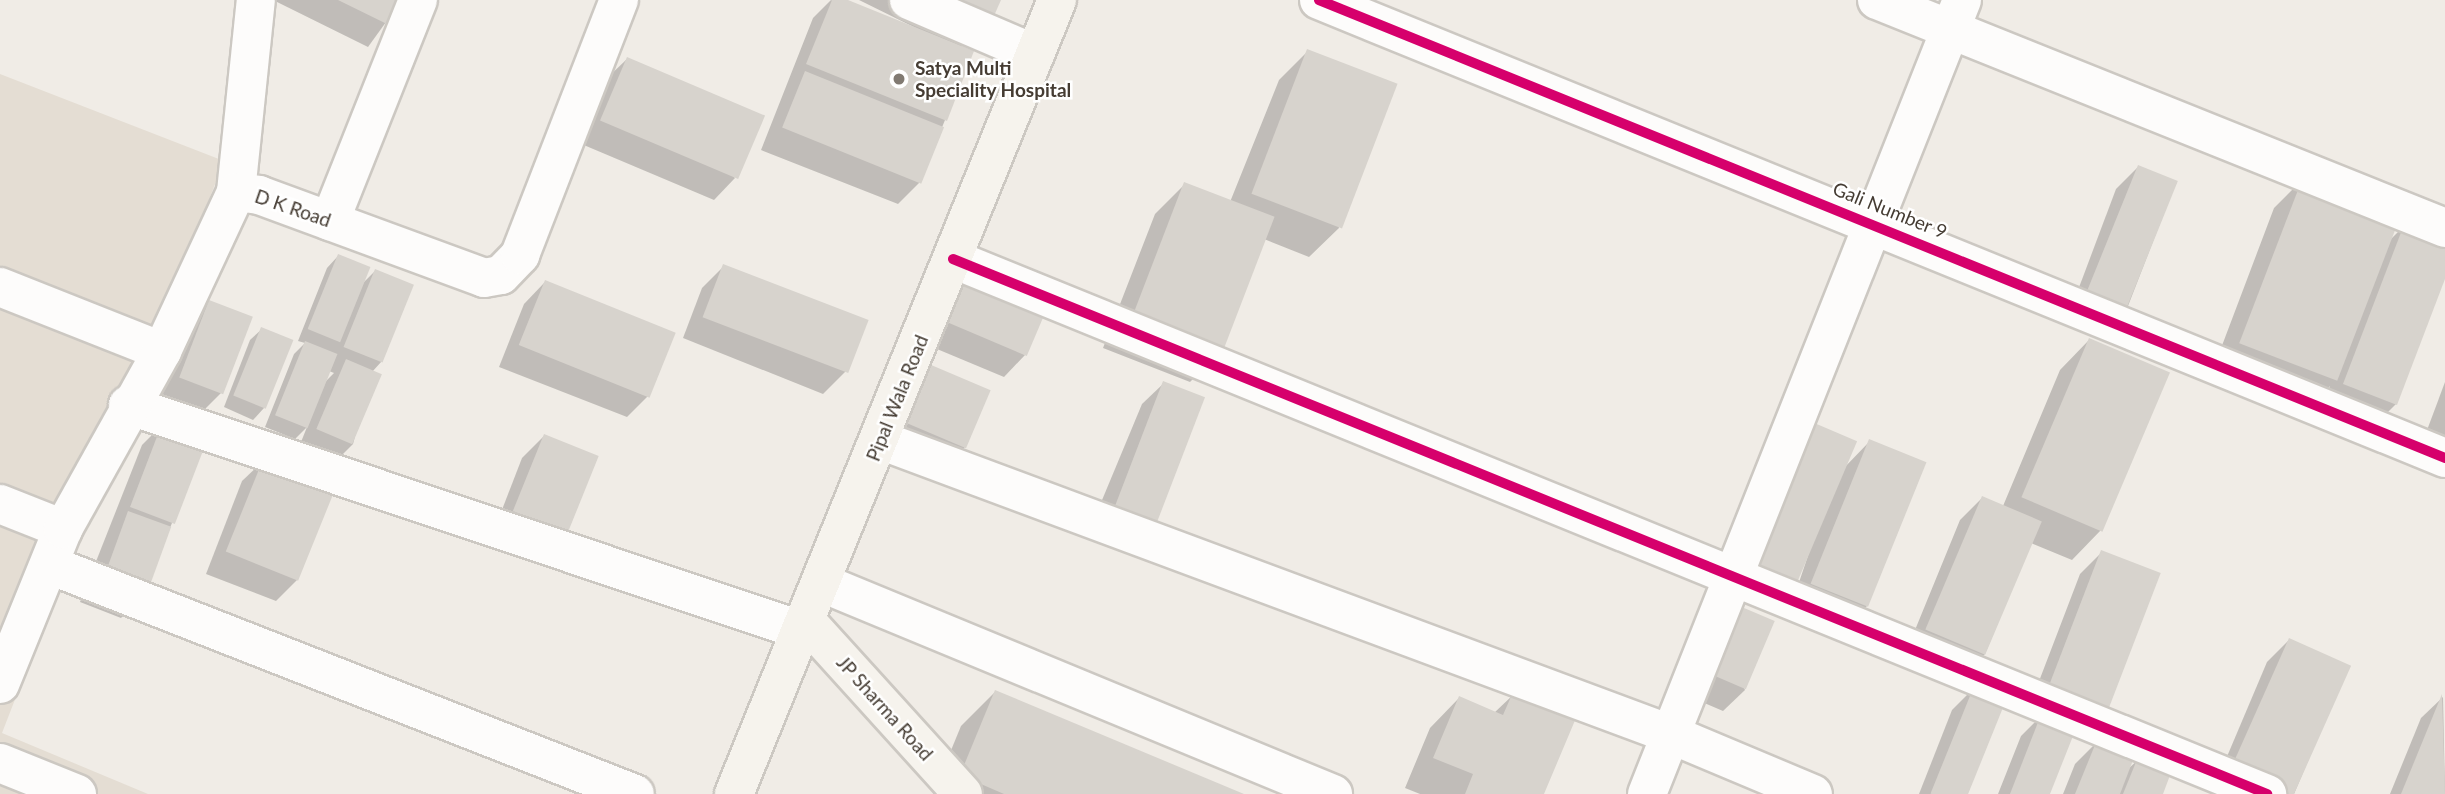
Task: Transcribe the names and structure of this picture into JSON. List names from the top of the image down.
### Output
{
  "streets": {
    "street": [
      "D K Road",
      "Gali Number 9",
      "Pipal Wala Road",
      "JP Sharma Road"
    ]
  },
  "crossings": [
    ["Pipal Wala Road", "JP Sharma Road"]
  ],
  "places": ["Satya Multi Speciality Hospital"]
}
